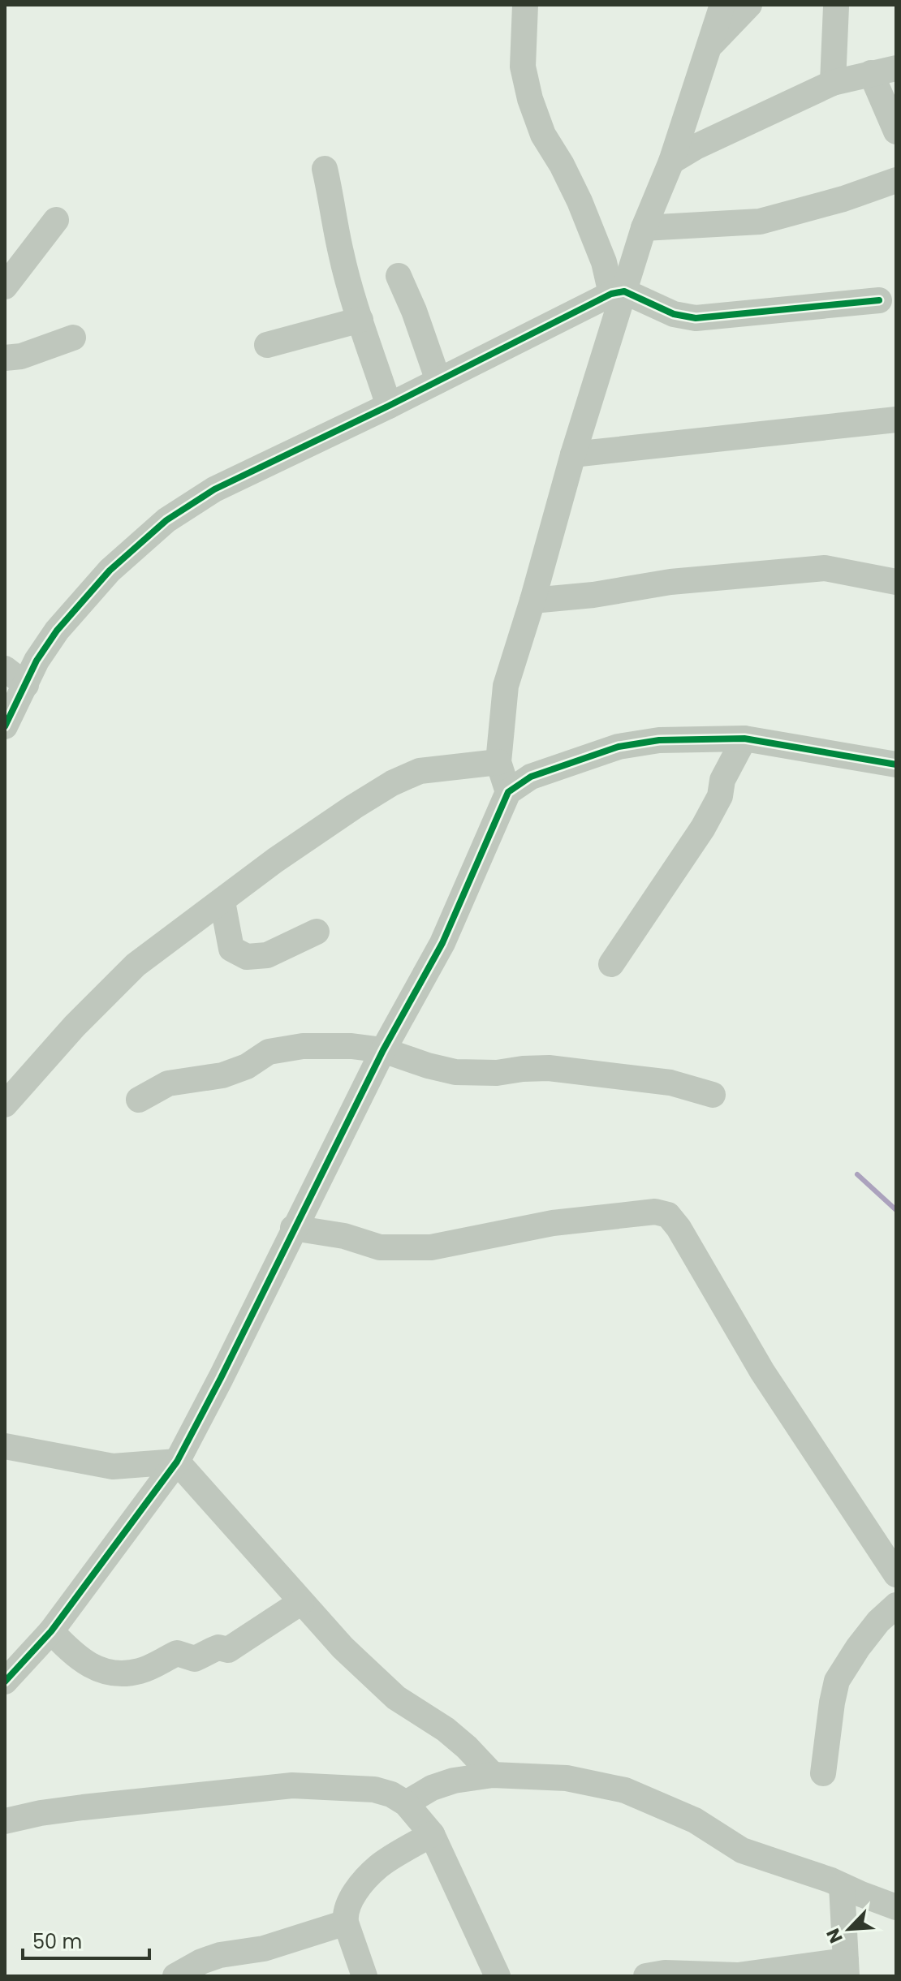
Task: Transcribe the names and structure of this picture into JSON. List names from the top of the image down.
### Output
{
  "scale_bar": "50 m",
  "north": "bottom left"
}
